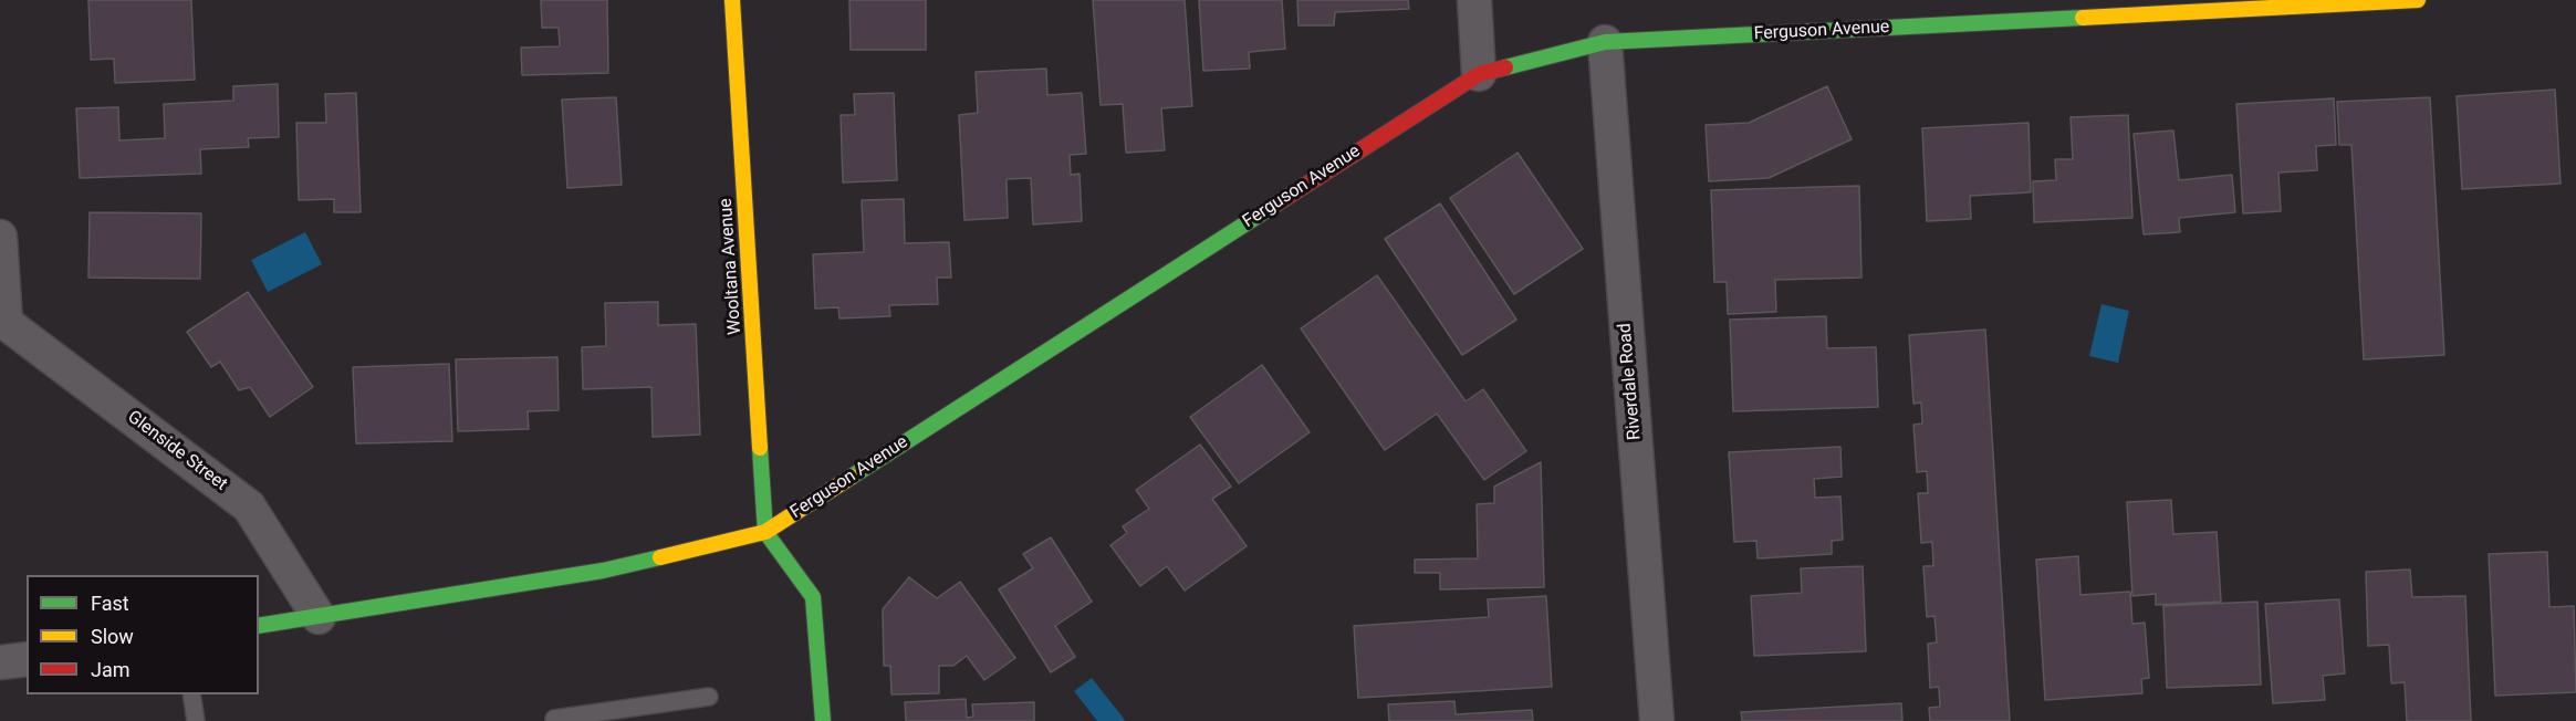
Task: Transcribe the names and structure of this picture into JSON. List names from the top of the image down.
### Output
{
  "streets": {
    "street": [
      "Ferguson Avenue",
      "Wooltana Avenue",
      "Riverdale Road",
      "Glenside Street"
    ]
  },
  "crossings": [
    ["Ferguson Avenue", "Wooltana Avenue"],
    ["Ferguson Avenue", "Riverdale Road"],
    ["Ferguson Avenue", "Glenside Street"]
  ],
  "legend": ["Fast", "Slow", "Jam"]
}
